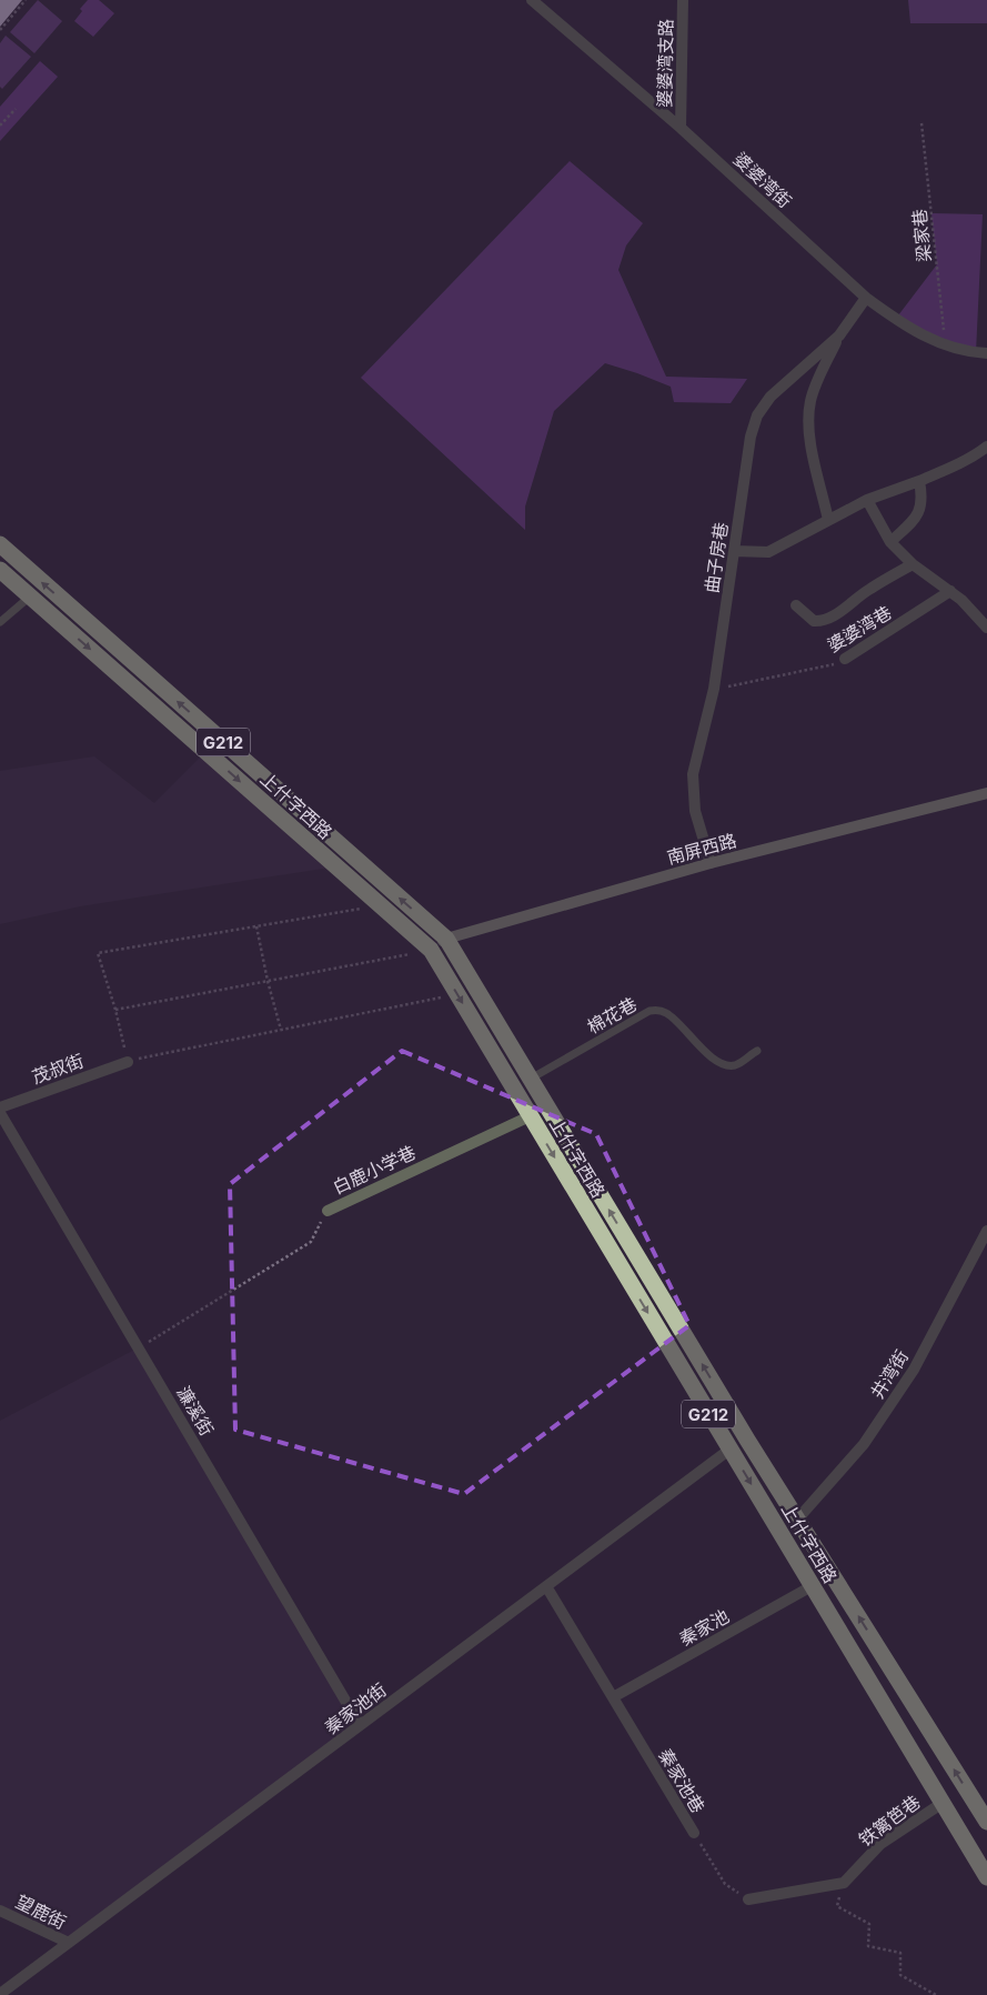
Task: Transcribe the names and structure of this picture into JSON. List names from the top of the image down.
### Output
{
  "streets": {
    "highway": ["G212", "上什字西路"],
    "street": [
      "婆婆湾支路",
      "婆婆湾街",
      "曲子房巷",
      "婆婆湾巷",
      "南屏西路",
      "茂叔街",
      "白鹿小学巷",
      "井湾街",
      "濂溪街",
      "秦家池",
      "秦家池街",
      "秦家池巷",
      "铁篱笆巷",
      "望鹿街"
    ],
    "lane": ["棉花巷"],
    "path": ["梁家巷"]
  },
  "crossings": [
    ["婆婆湾支路", "婆婆湾街"],
    ["婆婆湾街", "梁家巷"],
    ["婆婆湾街", "曲子房巷"],
    ["曲子房巷", "婆婆湾巷"],
    ["曲子房巷", "南屏西路"],
    ["上什字西路", "南屏西路"],
    ["上什字西路", "棉花巷"],
    ["上什字西路", "白鹿小学巷"],
    ["上什字西路", "井湾街"],
    ["上什字西路", "秦家池"],
    ["上什字西路", "秦家池街"],
    ["上什字西路", "铁篱笆巷"],
    ["白鹿小学巷", "濂溪街"],
    ["濂溪街", "秦家池街"],
    ["秦家池", "秦家池巷"],
    ["秦家池街", "秦家池巷"],
    ["秦家池街", "望鹿街"]
  ]
}
